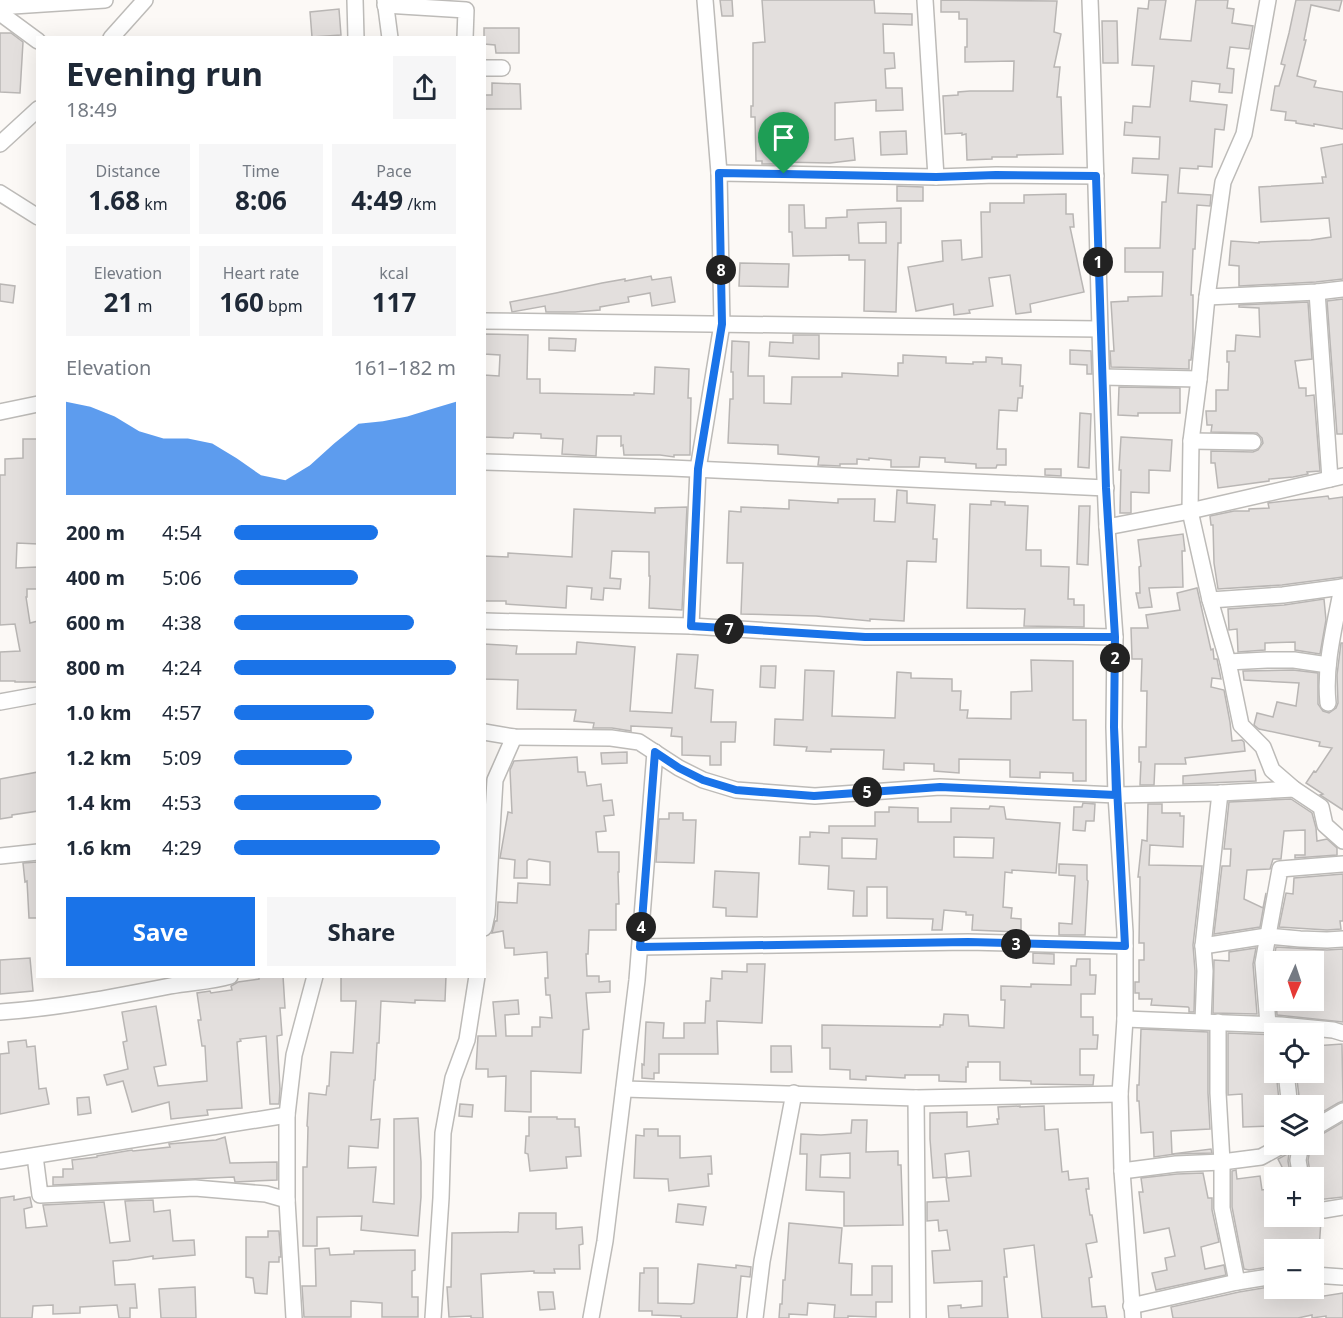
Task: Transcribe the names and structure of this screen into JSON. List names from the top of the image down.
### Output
{
  "north": "bottom",
  "page": {
    "heading": ["Evening run", "18:49"],
    "stats": [
      ["Distance", "1.68 km"],
      ["Time", "8:06"],
      ["Pace", "4:49 /km"],
      ["Elevation", "21 m"],
      ["Heart rate", "160 bpm"],
      ["kcal", "117"]
    ],
    "pins": [
      "1",
      "8",
      "7",
      "2",
      "5",
      "4",
      "3"
    ],
    "chart": ["Elevation", "161–182 m"],
    "list": [
      {
        "name": "200 m",
        "note": "4:54"
      },
      {
        "name": "400 m",
        "note": "5:06"
      },
      {
        "name": "600 m",
        "note": "4:38"
      },
      {
        "name": "800 m",
        "note": "4:24"
      },
      {
        "name": "1.0 km",
        "note": "4:57"
      },
      {
        "name": "1.2 km",
        "note": "5:09"
      },
      {
        "name": "1.4 km",
        "note": "4:53"
      },
      {
        "name": "1.6 km",
        "note": "4:29"
      }
    ],
    "buttons": ["Save", "Share"],
    "map_buttons": ["+", "−"]
  }
}
